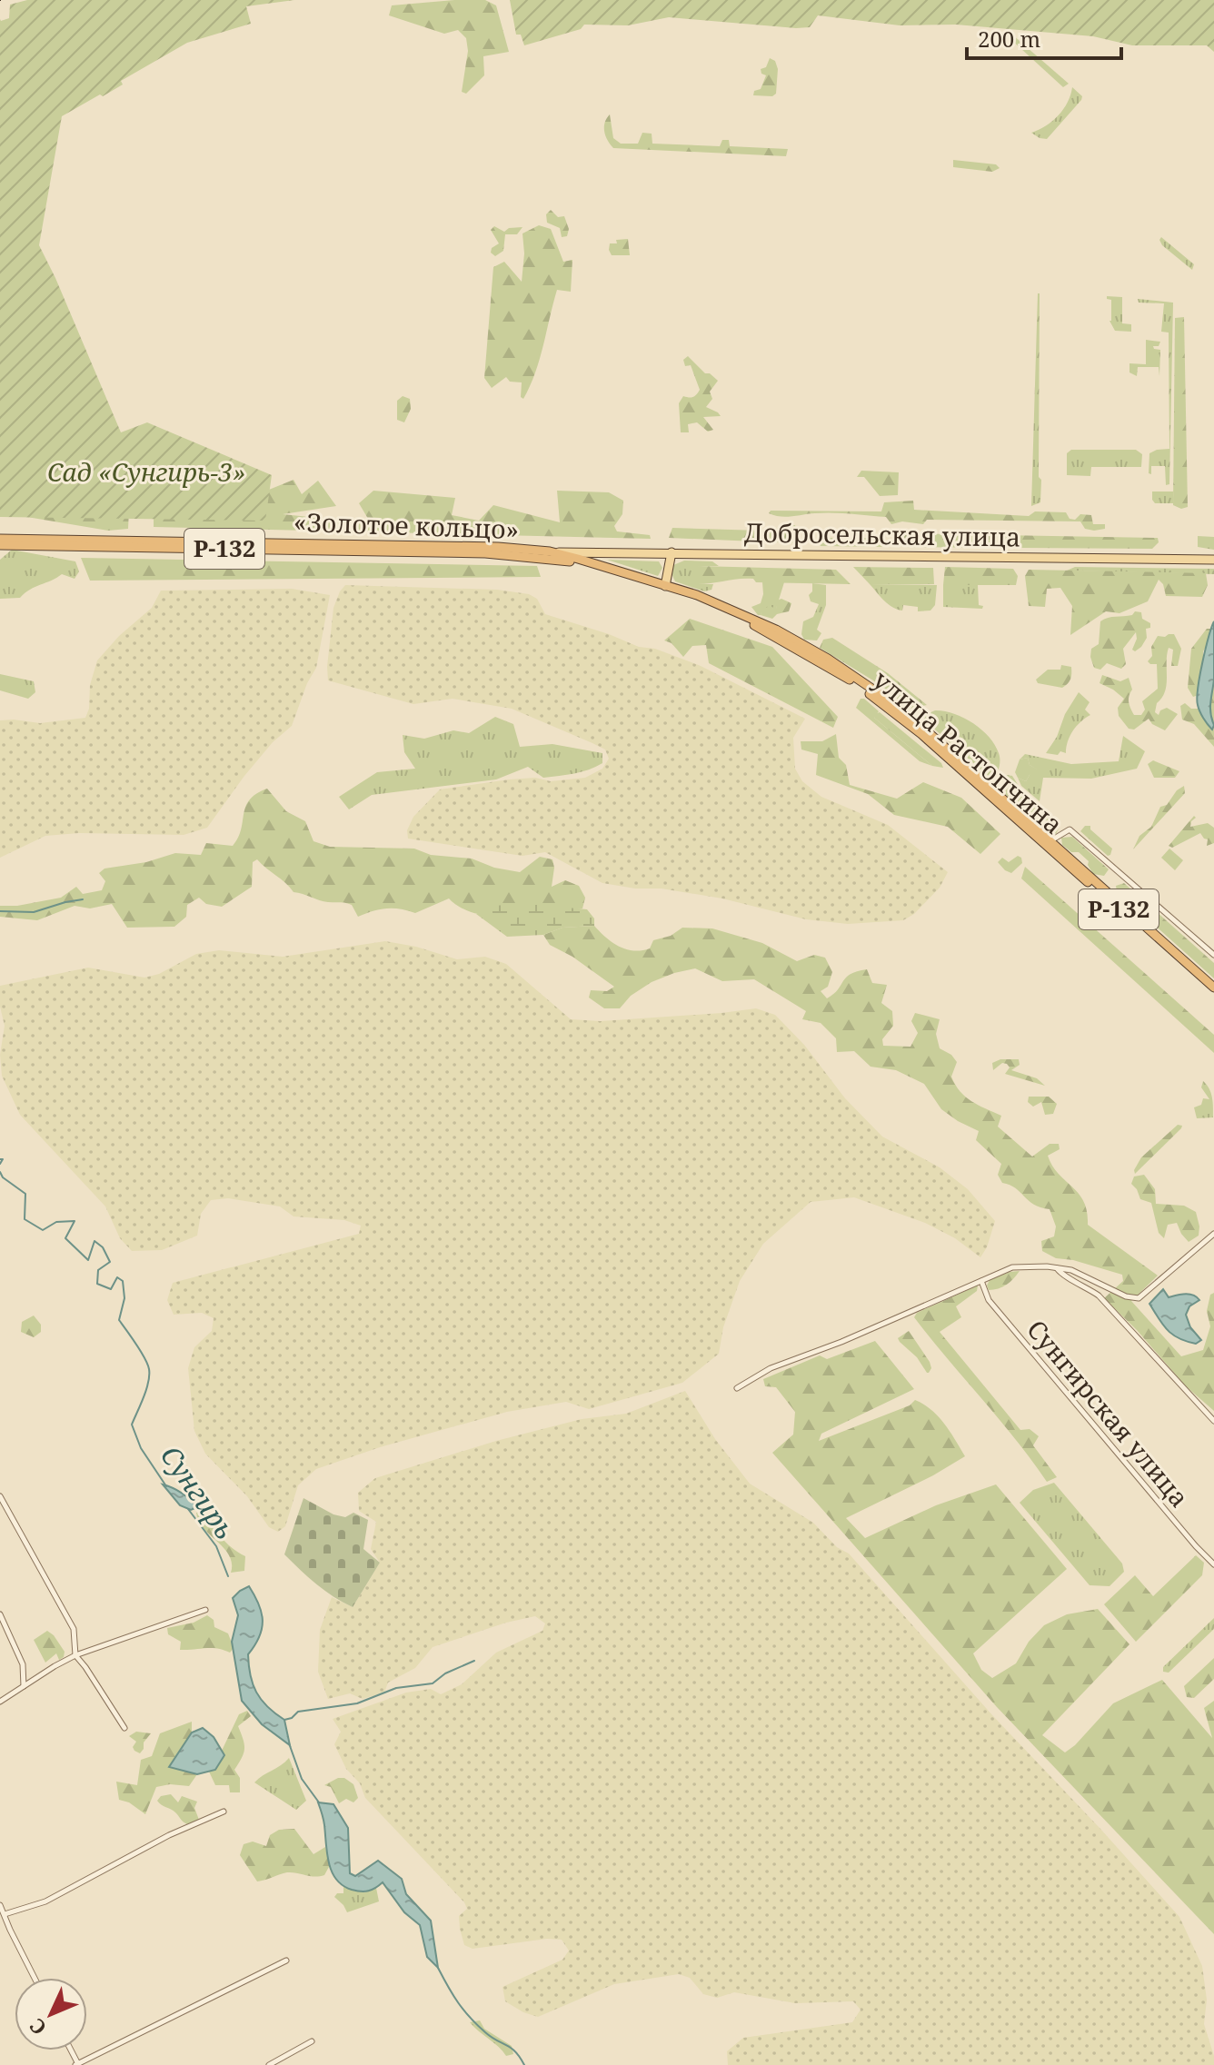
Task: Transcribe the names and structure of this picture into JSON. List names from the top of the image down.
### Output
{
  "streets": {
    "highway": ["«Золотое кольцо»", "Р-132", "улица Растопчина"],
    "main road": ["Добросельская улица"],
    "street": ["Сунгирская улица"]
  },
  "crossings": [
    ["«Золотое кольцо»", "Добросельская улица"],
    ["«Золотое кольцо»", "улица Растопчина"],
    ["Добросельская улица", "улица Растопчина"]
  ],
  "water": ["Сунгирь"],
  "parks": ["Сад «Сунгирь-3»"],
  "scale_bar": "200 m",
  "north": "bottom left"
}
